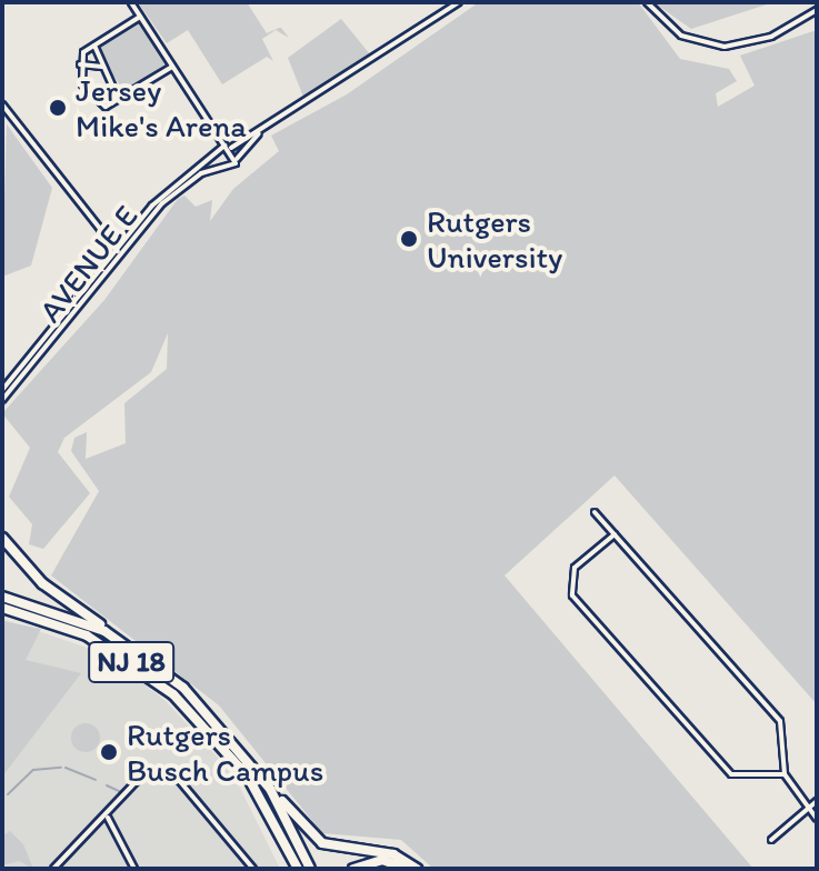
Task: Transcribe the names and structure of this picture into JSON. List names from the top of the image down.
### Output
{
  "streets": {
    "highway": ["NJ 18"],
    "street": ["AVENUE E"]
  },
  "places": ["Jersey Mike's Arena", "Rutgers University", "Rutgers Busch Campus"]
}
